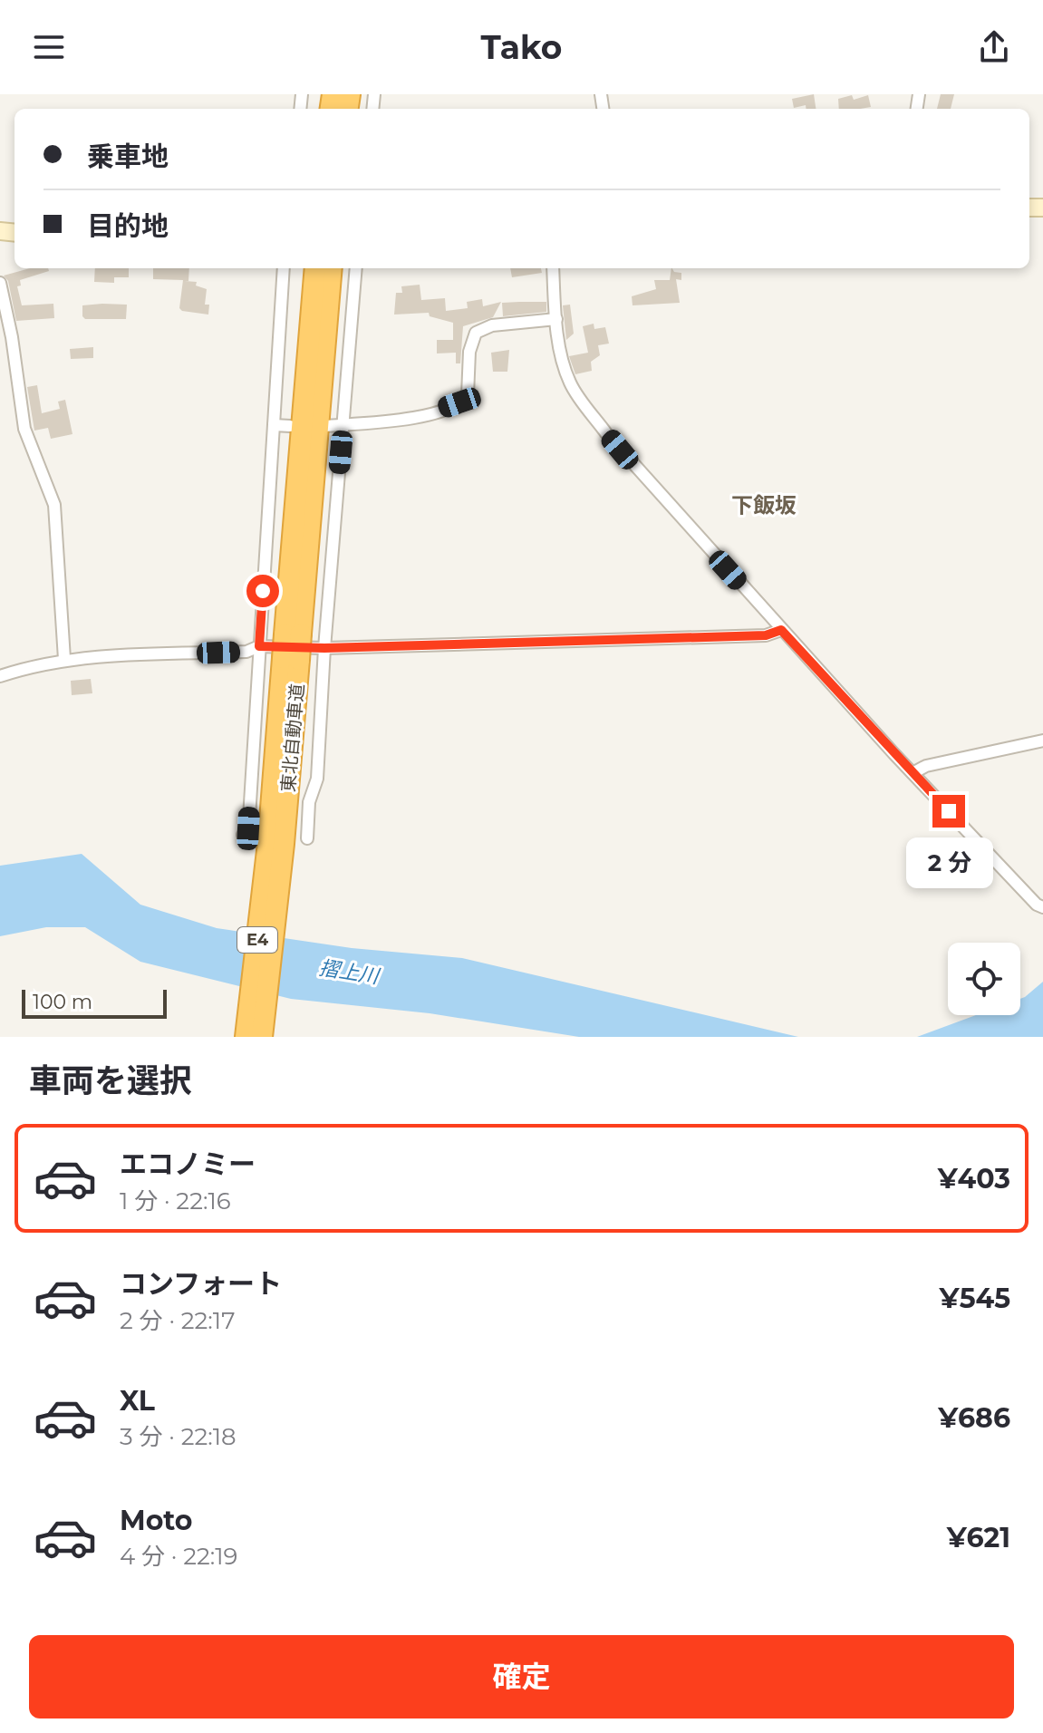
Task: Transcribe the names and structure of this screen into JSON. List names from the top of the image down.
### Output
{
  "streets": {
    "highway": ["東北自動車道", "E4"]
  },
  "districts": ["下飯坂"],
  "water": ["摺上川"],
  "scale_bar": "100 m",
  "page": {
    "header": "Tako",
    "banner": ["乗車地", "目的地"],
    "bubble": "2 分",
    "scale": "100 m",
    "heading": "車両を選択",
    "list": [
      {
        "name": "エコノミー",
        "note": "1 分 · 22:16",
        "value": "¥403"
      },
      {
        "name": "コンフォート",
        "note": "2 分 · 22:17",
        "value": "¥545"
      },
      {
        "name": "XL",
        "note": "3 分 · 22:18",
        "value": "¥686"
      },
      {
        "name": "Moto",
        "note": "4 分 · 22:19",
        "value": "¥621"
      }
    ],
    "buttons": "確定"
  }
}
